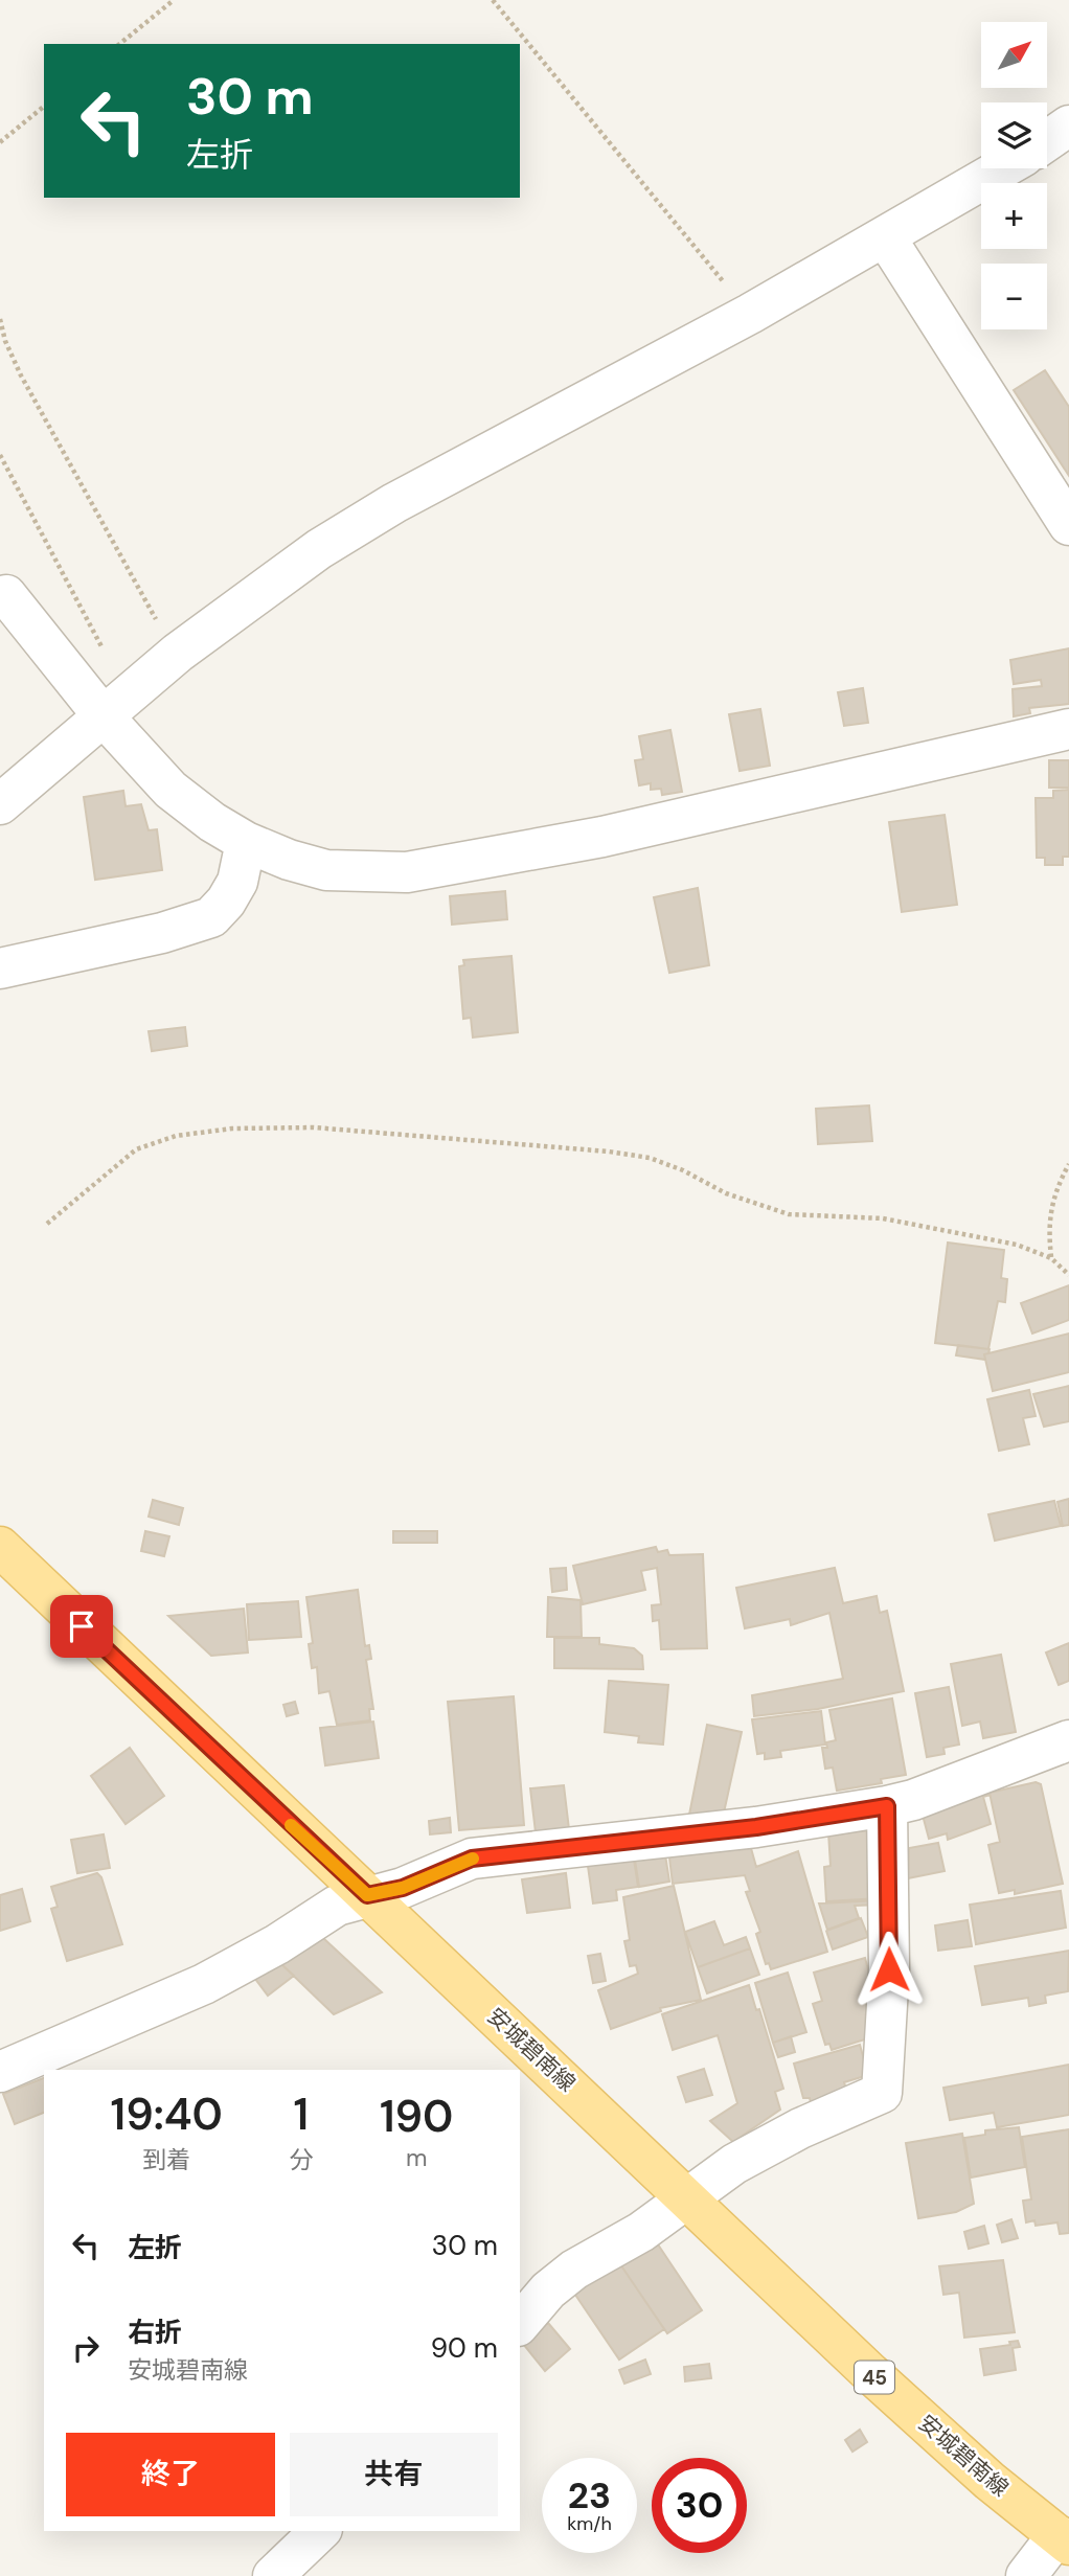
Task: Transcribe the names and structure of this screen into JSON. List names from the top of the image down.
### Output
{
  "streets": {
    "main road": ["安城碧南線", "45"]
  },
  "north": "top right",
  "page": {
    "map_buttons": ["+", "−"],
    "turn": ["30 m", "左折"],
    "eta": [
      "19:40",
      "到着",
      "1",
      "分",
      "190",
      "m"
    ],
    "list": [
      {
        "name": "左折",
        "value": "30 m"
      },
      {
        "name": "右折",
        "note": "安城碧南線",
        "value": "90 m"
      }
    ],
    "buttons": ["終了", "共有"],
    "speed": "23 km/h",
    "limit": "30"
  }
}
